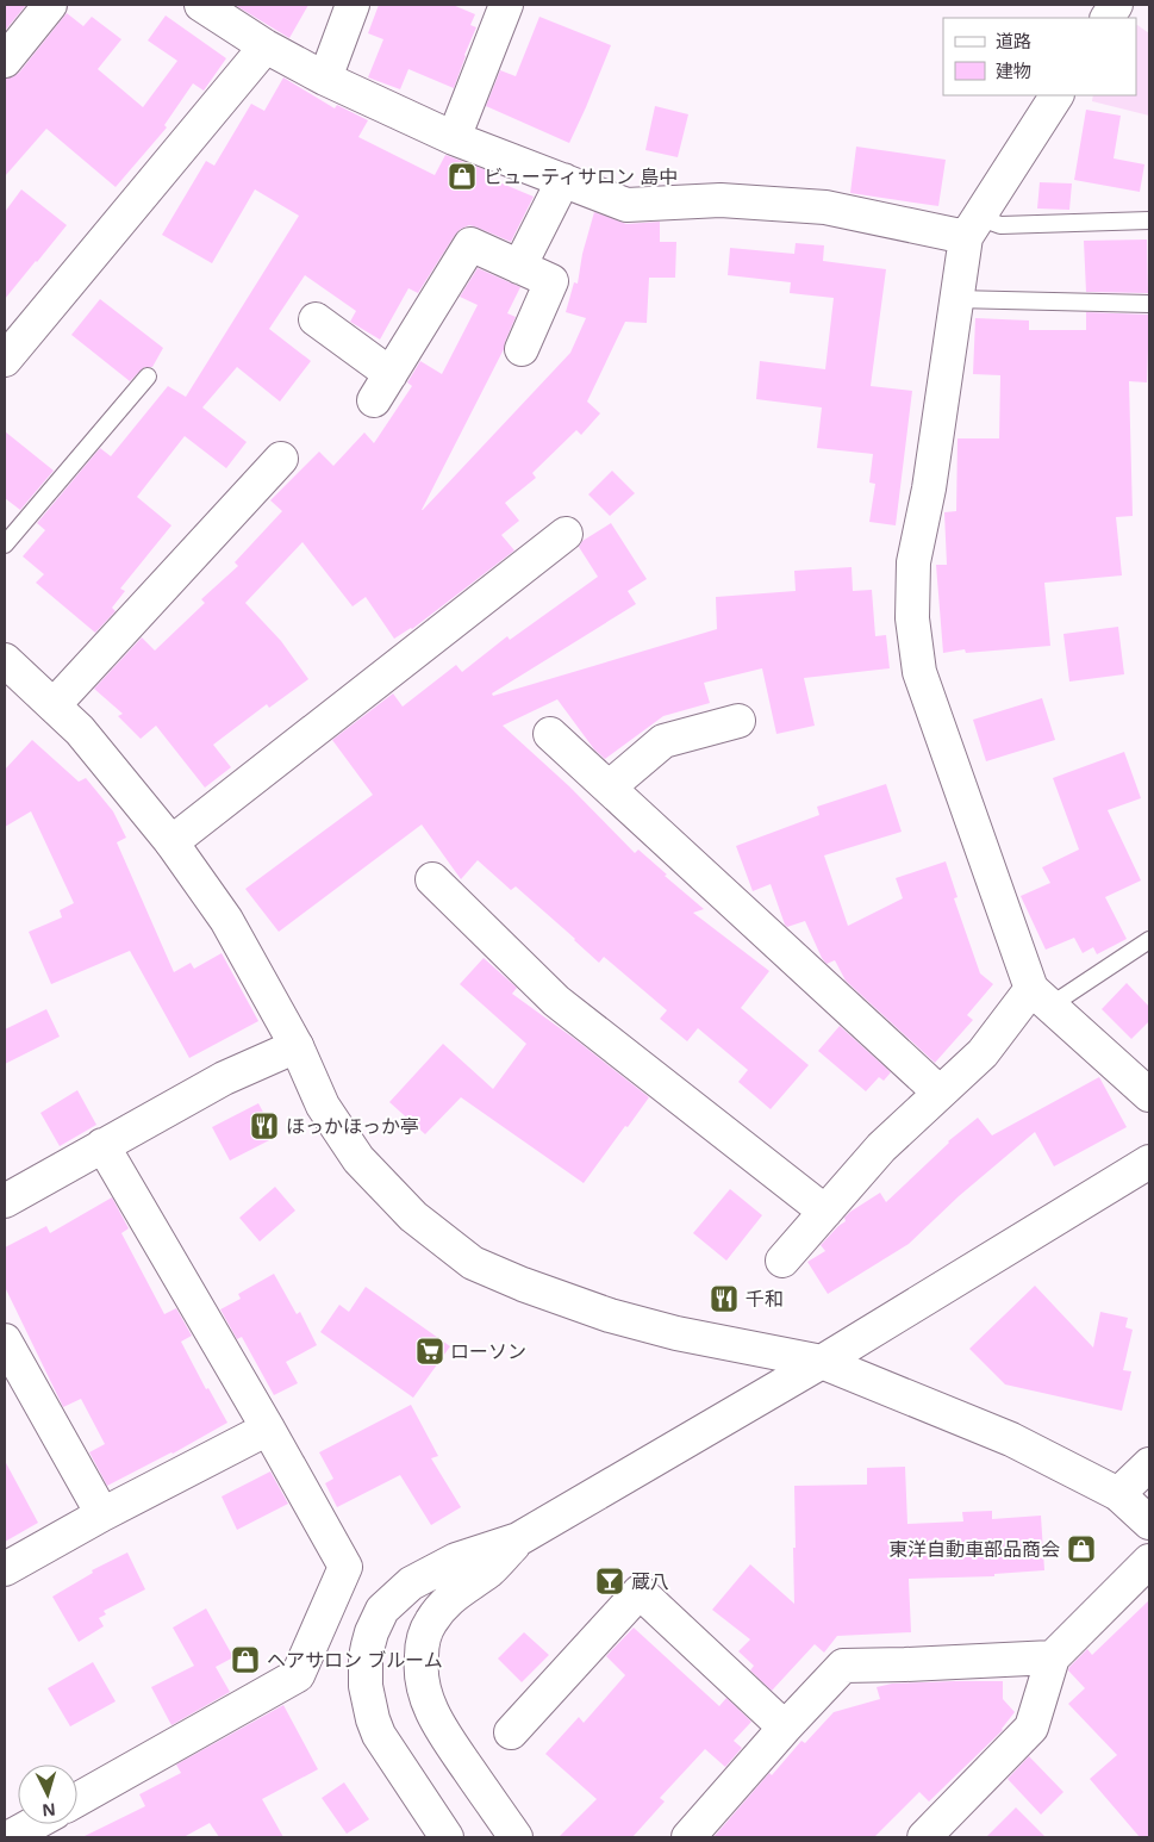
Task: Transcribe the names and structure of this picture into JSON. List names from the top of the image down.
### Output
{
  "places": {
    "shop": ["ビューティサロン 島中", "東洋自動車部品商会", "ヘアサロン ブルーム"],
    "restaurant": ["ほっかほっか亭", "千和"],
    "supermarket": ["ローソン"],
    "bar": ["蔵八"]
  },
  "legend": ["道路", "建物"],
  "north": "bottom"
}
